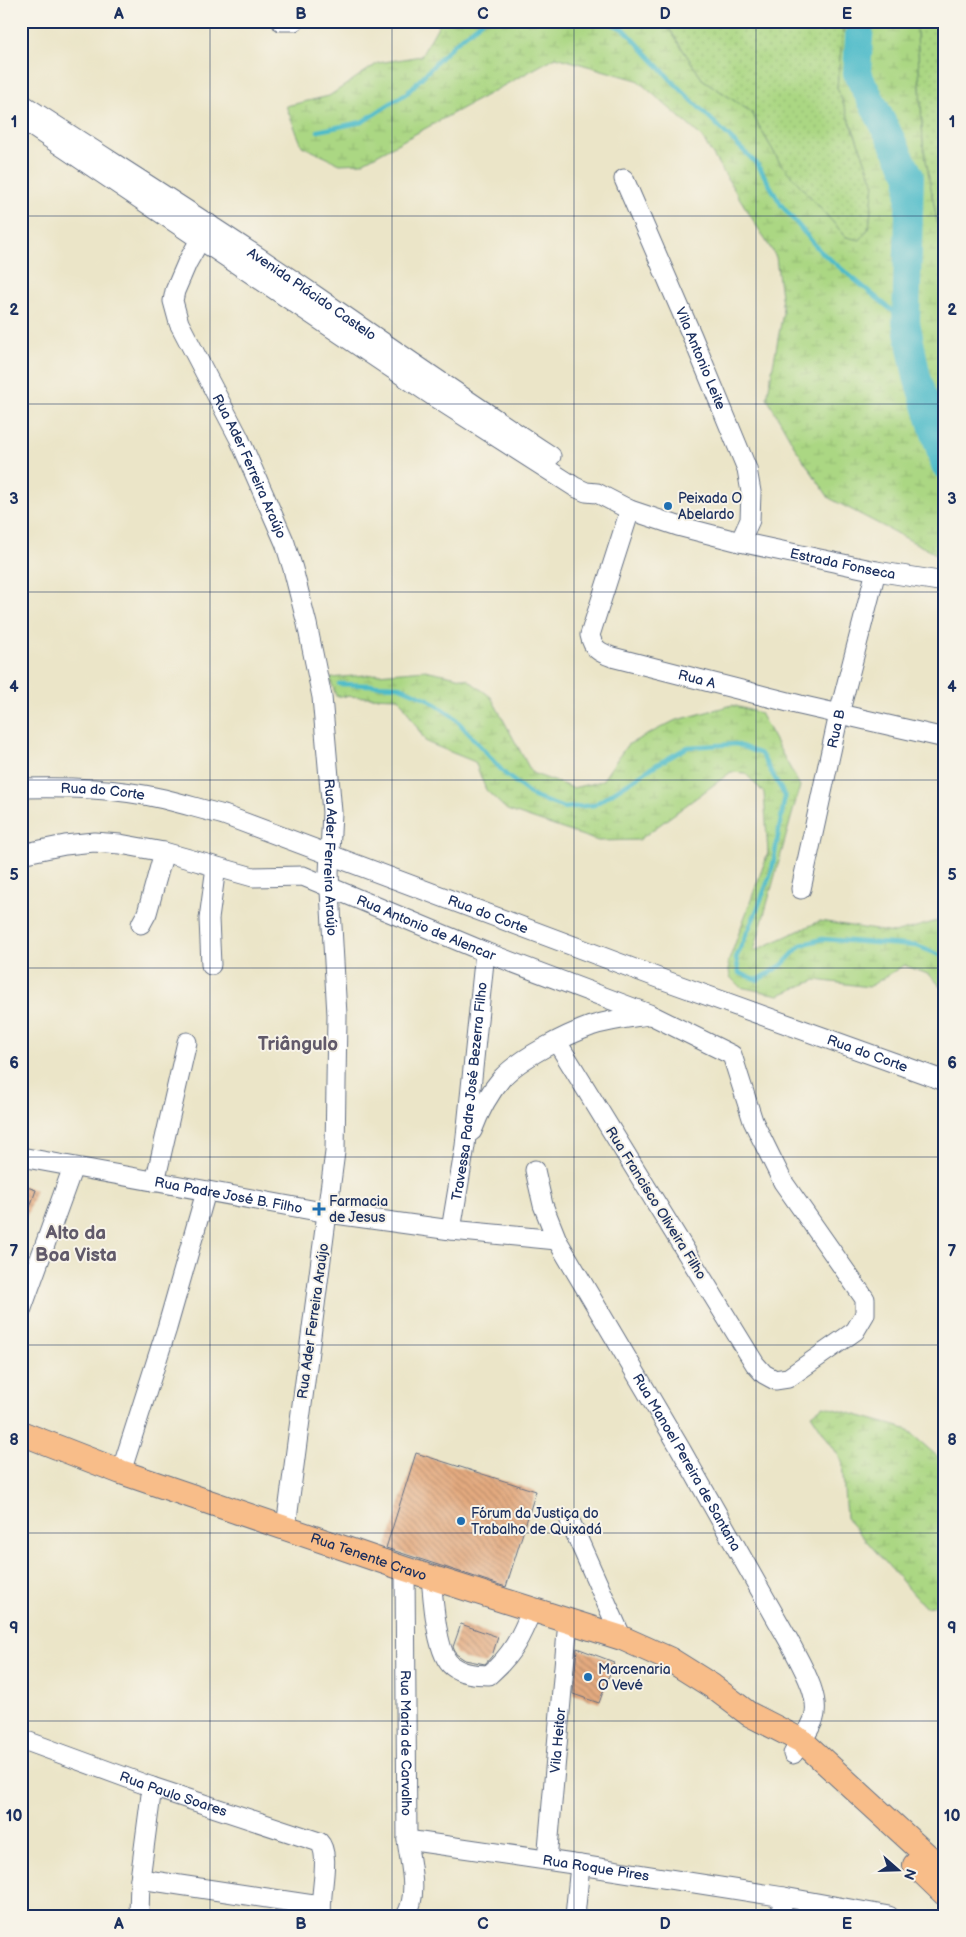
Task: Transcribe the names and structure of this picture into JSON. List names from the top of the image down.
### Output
{
  "streets": {
    "main road": ["Rua Tenente Cravo"],
    "street": [
      "Avenida Plácido Castelo",
      "Vila Antonio Leite",
      "Rua Ader Ferreira Araújo",
      "Estrada Fonseca",
      "Rua A",
      "Rua B",
      "Rua do Corte",
      "Rua Antonio de Alencar",
      "Travessa Padre José Bezerra Filho",
      "Rua Padre José B. Filho",
      "Rua Francisco Oliveira Filho",
      "Rua Manoel Pereira de Santana",
      "Vila Heitor",
      "Rua Maria de Carvalho",
      "Rua Paulo Soares",
      "Rua Roque Pires"
    ]
  },
  "crossings": [
    ["Avenida Plácido Castelo", "Vila Antonio Leite"],
    ["Avenida Plácido Castelo", "Rua Ader Ferreira Araújo"],
    ["Avenida Plácido Castelo", "Estrada Fonseca"],
    ["Avenida Plácido Castelo", "Rua A"],
    ["Vila Antonio Leite", "Estrada Fonseca"],
    ["Rua Ader Ferreira Araújo", "Rua do Corte"],
    ["Rua Ader Ferreira Araújo", "Rua Antonio de Alencar"],
    ["Rua Ader Ferreira Araújo", "Rua Padre José B. Filho"],
    ["Rua Ader Ferreira Araújo", "Rua Tenente Cravo"],
    ["Estrada Fonseca", "Rua B"],
    ["Rua A", "Rua B"],
    ["Rua Antonio de Alencar", "Travessa Padre José Bezerra Filho"],
    ["Rua Antonio de Alencar", "Rua Francisco Oliveira Filho"],
    ["Travessa Padre José Bezerra Filho", "Rua Padre José B. Filho"],
    ["Rua Padre José B. Filho", "Rua Manoel Pereira de Santana"],
    ["Rua Manoel Pereira de Santana", "Rua Tenente Cravo"],
    ["Rua Tenente Cravo", "Vila Heitor"],
    ["Rua Tenente Cravo", "Rua Maria de Carvalho"],
    ["Vila Heitor", "Rua Roque Pires"],
    ["Rua Maria de Carvalho", "Rua Roque Pires"]
  ],
  "districts": ["Triângulo", "Alto da Boa Vista"],
  "places": {
    "other": ["Peixada O Abelardo", "Fórum da Justiça do Trabalho de Quixadá", "Marcenaria O Vevé"],
    "health": ["Farmacia de Jesus"]
  },
  "north": "right",
  "grid": {
    "columns": [
      "A",
      "B",
      "C",
      "D",
      "E"
    ],
    "rows": [
      "1",
      "2",
      "3",
      "4",
      "5",
      "6",
      "7",
      "8",
      "9",
      "10"
    ]
  }
}
